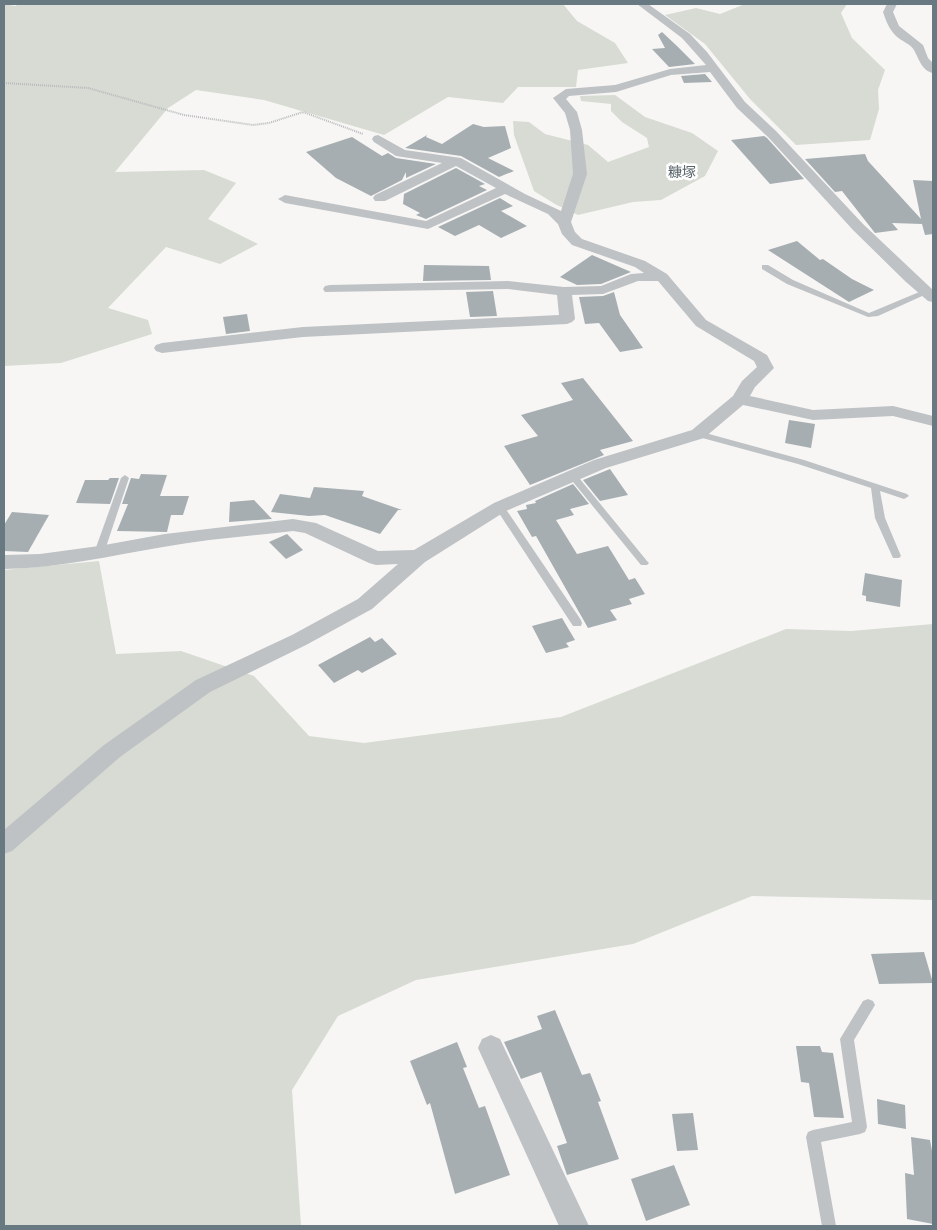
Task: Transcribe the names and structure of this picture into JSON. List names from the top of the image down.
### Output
{
  "districts": ["糠塚"]
}
